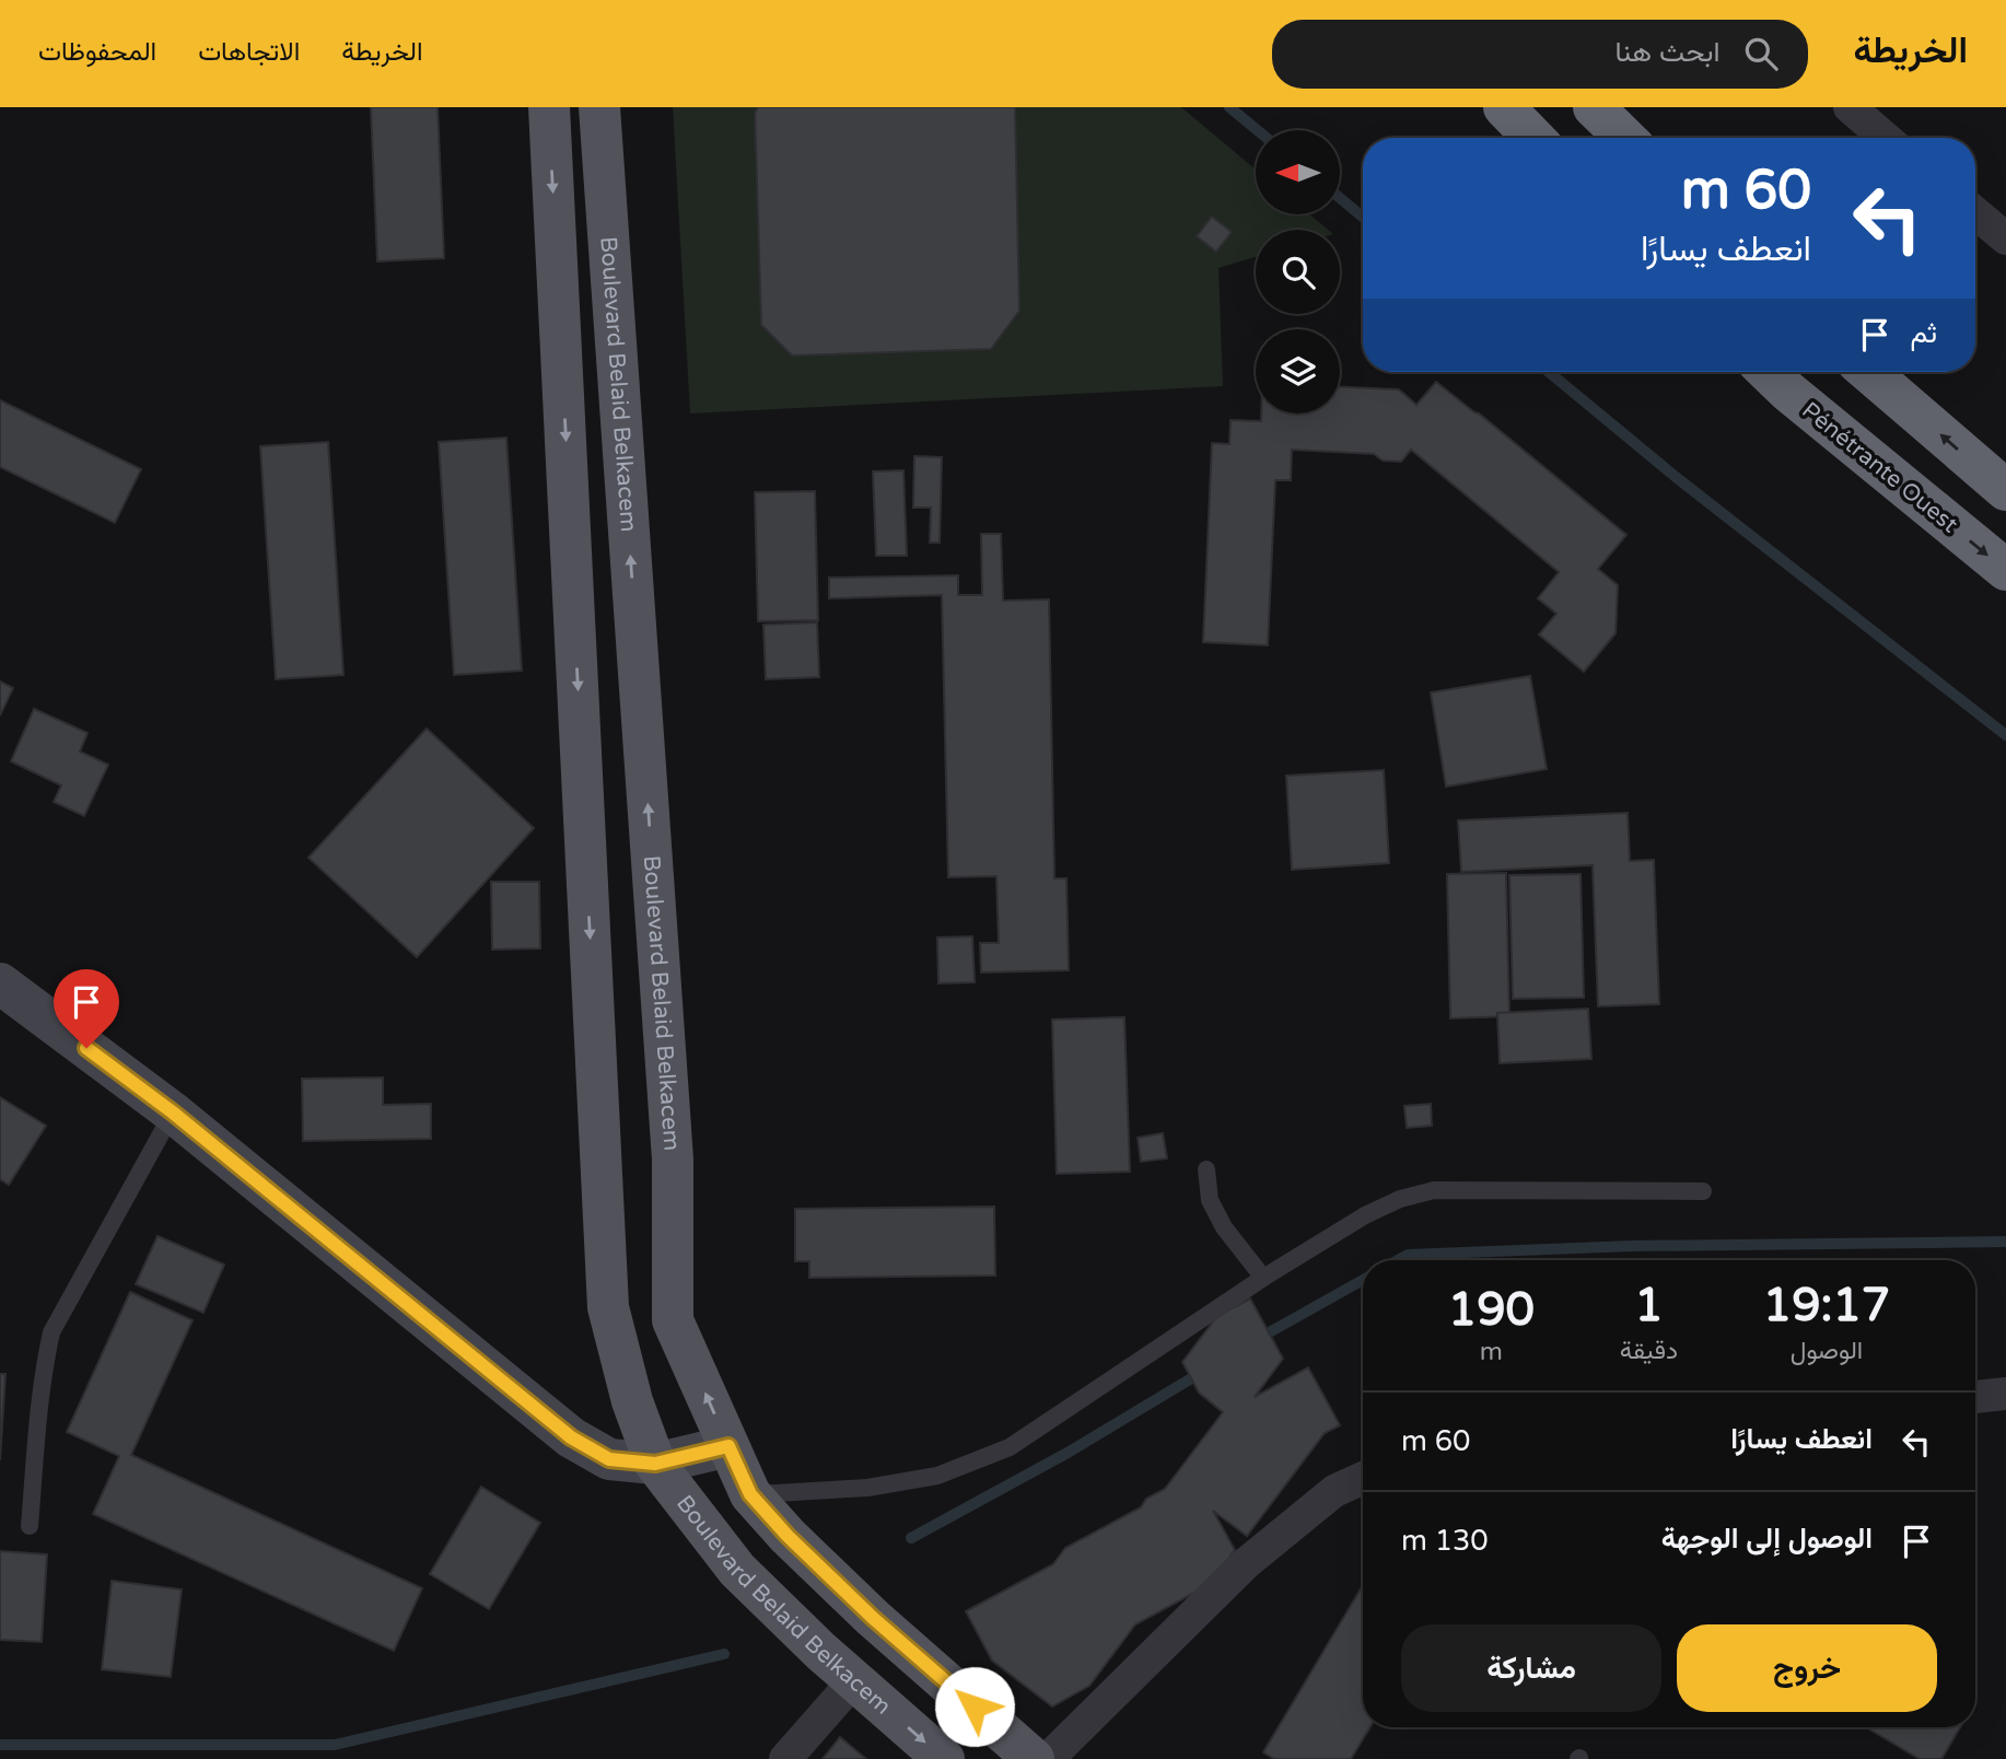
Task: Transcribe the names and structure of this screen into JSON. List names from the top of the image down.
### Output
{
  "streets": {
    "highway": ["Pénétrante Ouest"],
    "main road": ["Boulevard Belaid Belkacem"]
  },
  "north": "left",
  "page": {
    "header": "الخريطة",
    "search": "ابحث هنا",
    "nav": ["الخريطة", "الاتجاهات", "المحفوظات"],
    "turn": ["60 m", "انعطف يسارًا"],
    "then": "ثم",
    "eta": [
      "19:17",
      "الوصول",
      "1",
      "دقيقة",
      "190",
      "m"
    ],
    "list": [
      {
        "name": "انعطف يسارًا",
        "value": "60 m"
      },
      {
        "name": "الوصول إلى الوجهة",
        "value": "130 m"
      }
    ],
    "buttons": ["خروج", "مشاركة"]
  }
}
